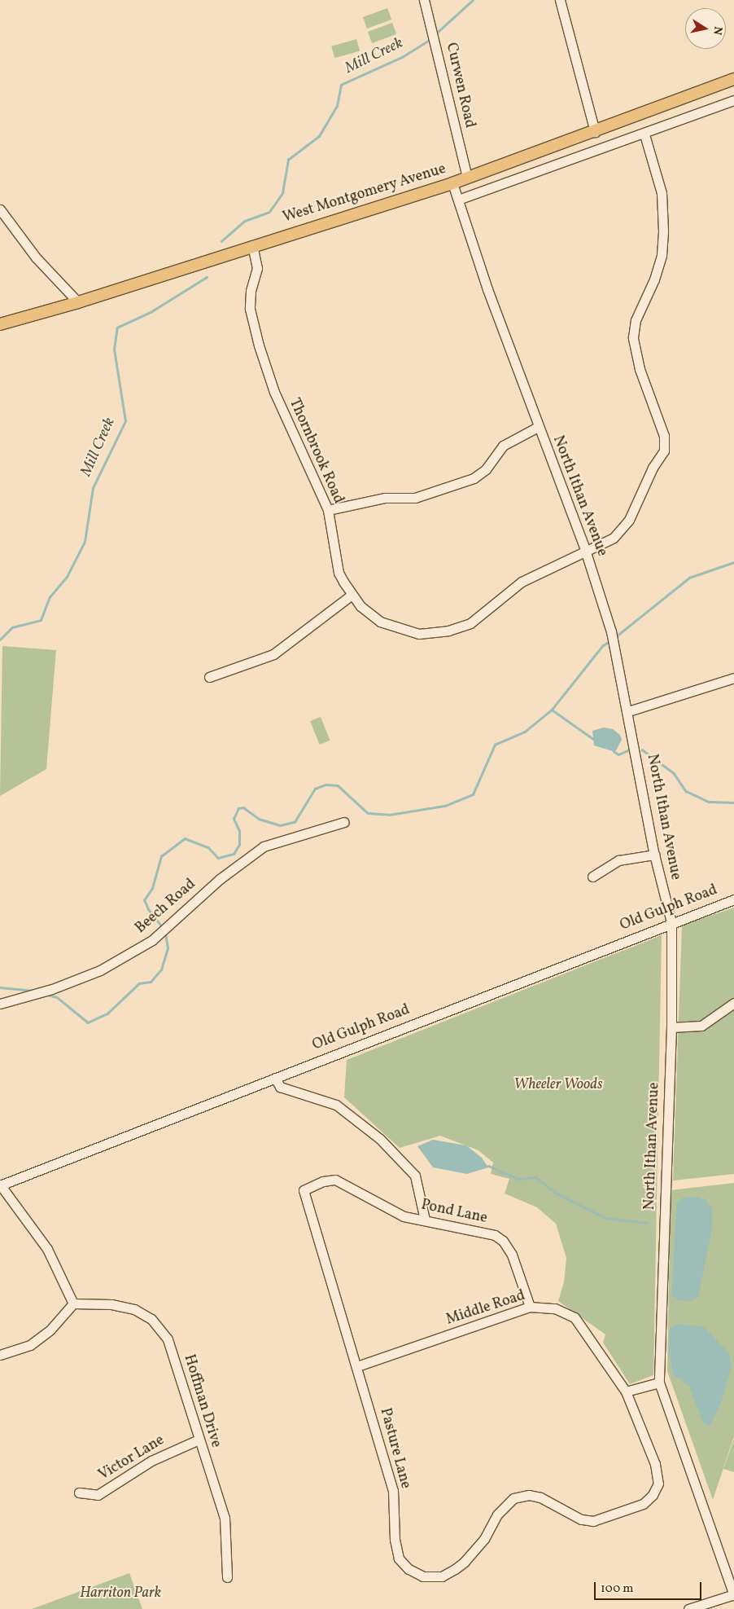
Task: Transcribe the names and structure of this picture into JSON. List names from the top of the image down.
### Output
{
  "streets": {
    "main road": ["West Montgomery Avenue"],
    "street": [
      "Curwen Road",
      "Thornbrook Road",
      "North Ithan Avenue",
      "Beech Road",
      "Old Gulph Road",
      "Pond Lane",
      "Middle Road",
      "Hoffman Drive",
      "Pasture Lane",
      "Victor Lane"
    ]
  },
  "crossings": [
    ["Curwen Road", "West Montgomery Avenue"],
    ["West Montgomery Avenue", "Thornbrook Road"],
    ["West Montgomery Avenue", "North Ithan Avenue"],
    ["Thornbrook Road", "North Ithan Avenue"],
    ["North Ithan Avenue", "Old Gulph Road"],
    ["Pond Lane", "Middle Road"],
    ["Pond Lane", "Pasture Lane"],
    ["Middle Road", "Pasture Lane"],
    ["Hoffman Drive", "Victor Lane"]
  ],
  "water": ["Mill Creek"],
  "parks": ["Wheeler Woods", "Harriton Park"],
  "scale_bar": "100 m",
  "north": "right"
}
